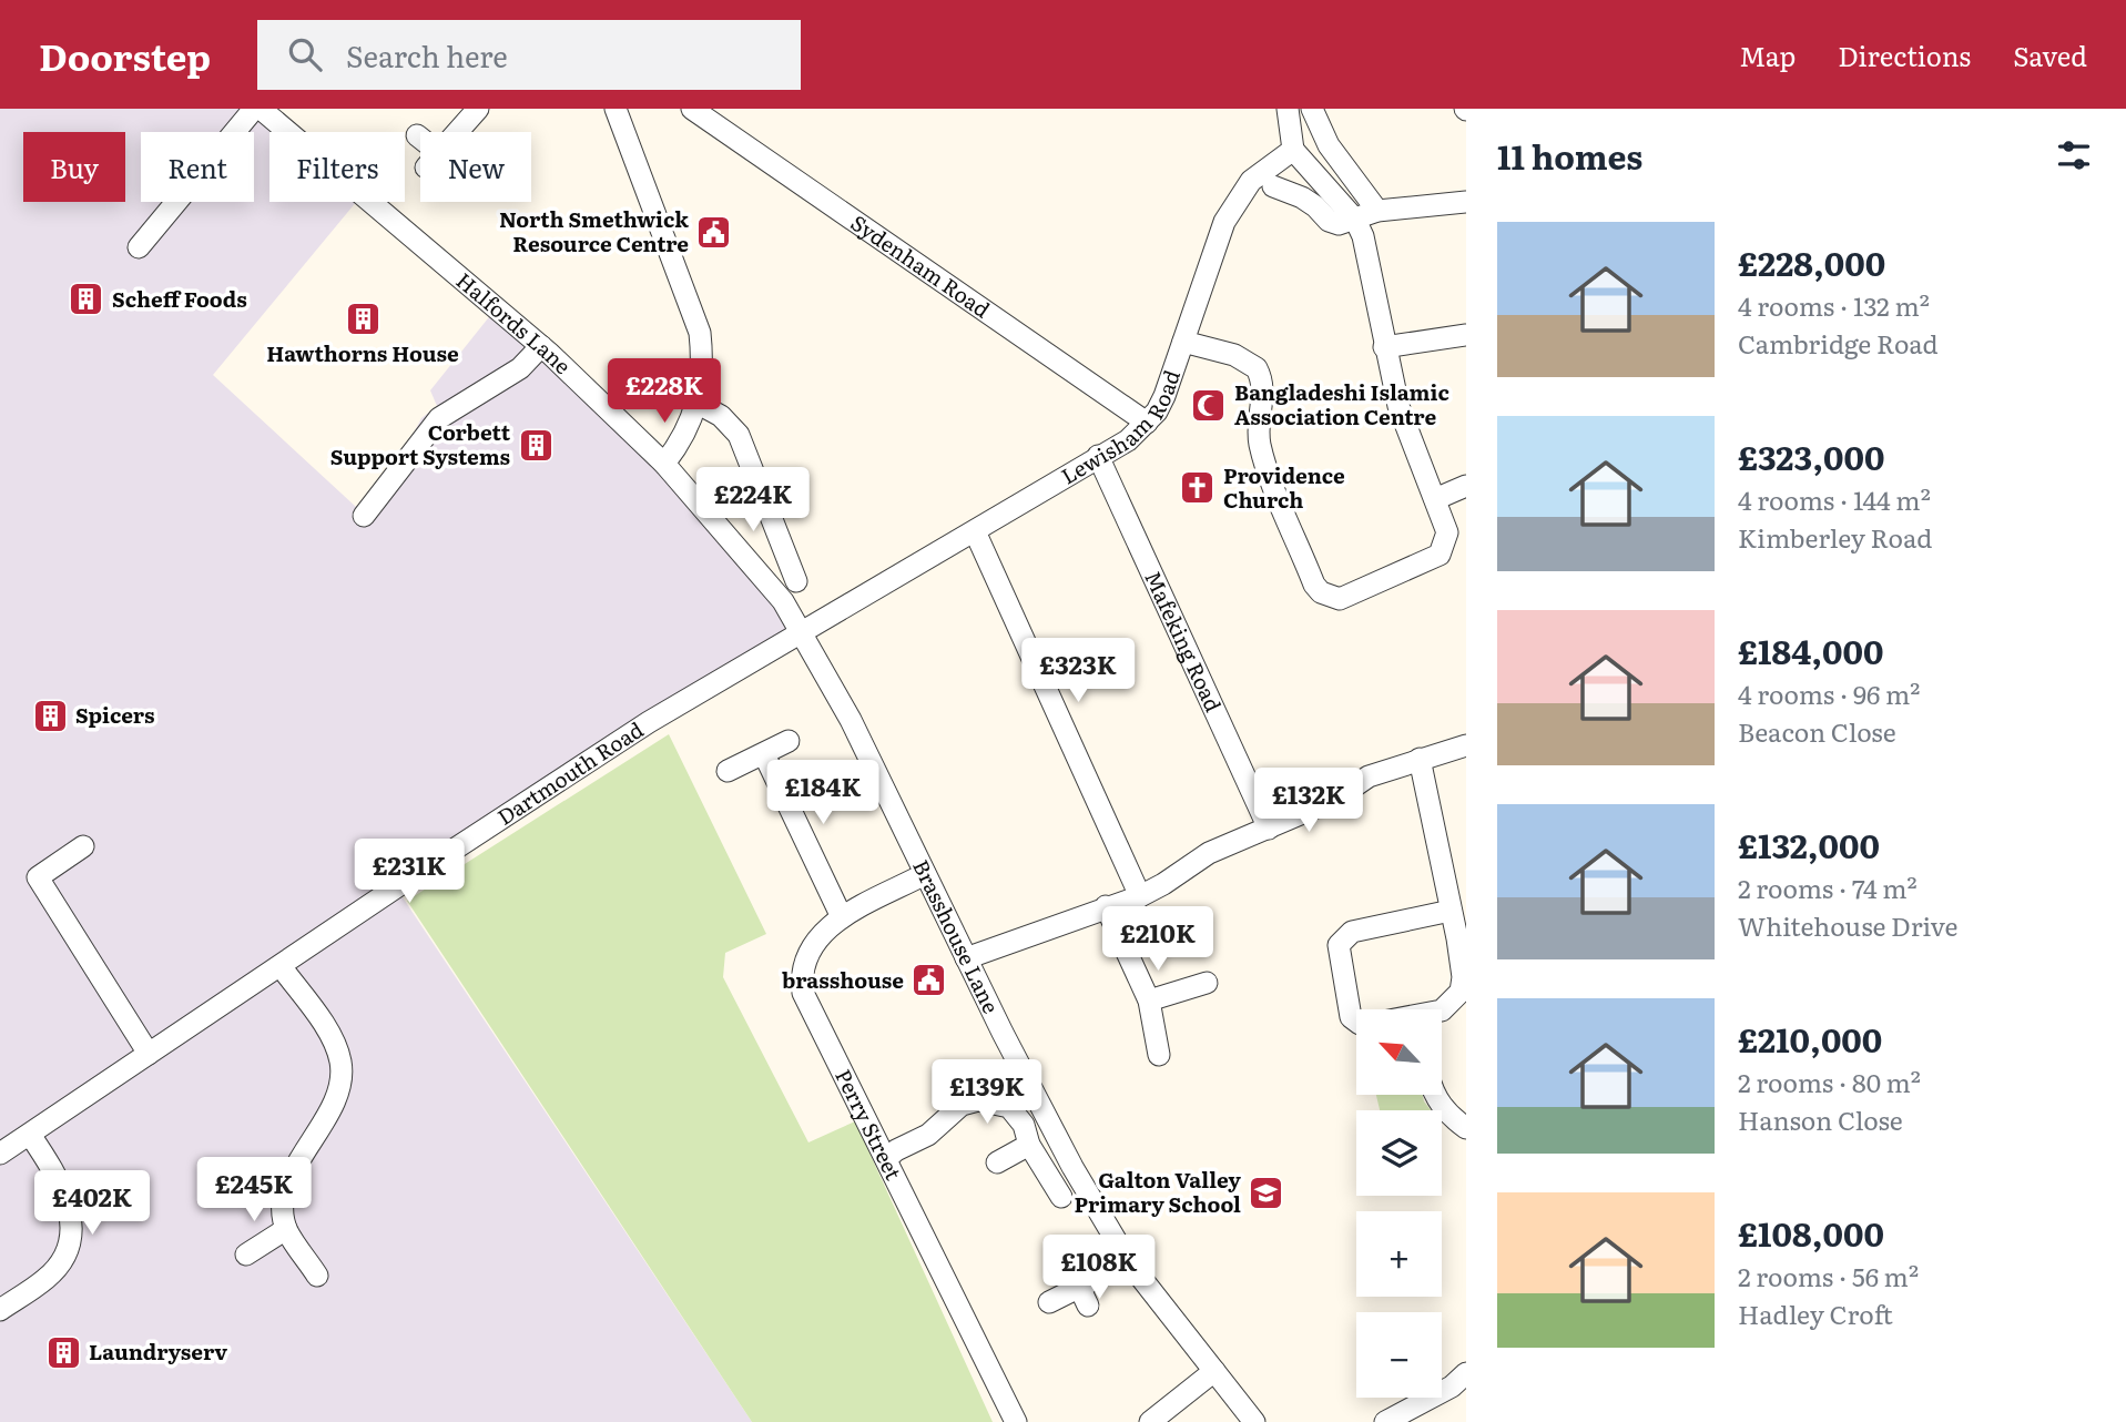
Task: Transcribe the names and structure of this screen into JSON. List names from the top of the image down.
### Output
{
  "streets": {
    "street": [
      "Sydenham Road",
      "Halfords Lane",
      "Lewisham Road",
      "Mafeking Road",
      "Dartmouth Road",
      "Brasshouse Lane",
      "Perry Street"
    ]
  },
  "crossings": [
    ["Sydenham Road", "Lewisham Road"],
    ["Halfords Lane", "Lewisham Road"],
    ["Halfords Lane", "Dartmouth Road"],
    ["Halfords Lane", "Brasshouse Lane"],
    ["Lewisham Road", "Mafeking Road"],
    ["Lewisham Road", "Dartmouth Road"],
    ["Lewisham Road", "Brasshouse Lane"],
    ["Dartmouth Road", "Brasshouse Lane"],
    ["Brasshouse Lane", "Perry Street"]
  ],
  "places": {
    "public building": ["North Smethwick Resource Centre", "brasshouse"],
    "building": [
      "Scheff Foods",
      "Hawthorns House",
      "Corbett Support Systems",
      "Spicers",
      "Laundryserv"
    ],
    "mosque": ["Bangladeshi Islamic Association Centre"],
    "church": ["Providence Church"],
    "school or university": ["Galton Valley Primary School"]
  },
  "north": "top left",
  "page": {
    "header": "Doorstep",
    "search": "Search here",
    "nav": ["Map", "Directions", "Saved"],
    "heading": "11 homes",
    "chip": [
      "Buy",
      "Rent",
      "Filters",
      "New"
    ],
    "list": [
      {
        "name": "£228,000",
        "note": "4 rooms · 132 m² · Cambridge Road"
      },
      {
        "name": "£323,000",
        "note": "4 rooms · 144 m² · Kimberley Road"
      },
      {
        "name": "£184,000",
        "note": "4 rooms · 96 m² · Beacon Close"
      },
      {
        "name": "£132,000",
        "note": "2 rooms · 74 m² · Whitehouse Drive"
      },
      {
        "name": "£210,000",
        "note": "2 rooms · 80 m² · Hanson Close"
      },
      {
        "name": "£108,000",
        "note": "2 rooms · 56 m² · Hadley Croft"
      }
    ],
    "price": [
      "£228K",
      "£224K",
      "£323K",
      "£184K",
      "£132K",
      "£231K",
      "£210K",
      "£139K",
      "£245K",
      "£402K",
      "£108K"
    ],
    "map_buttons": ["+", "−"]
  }
}
